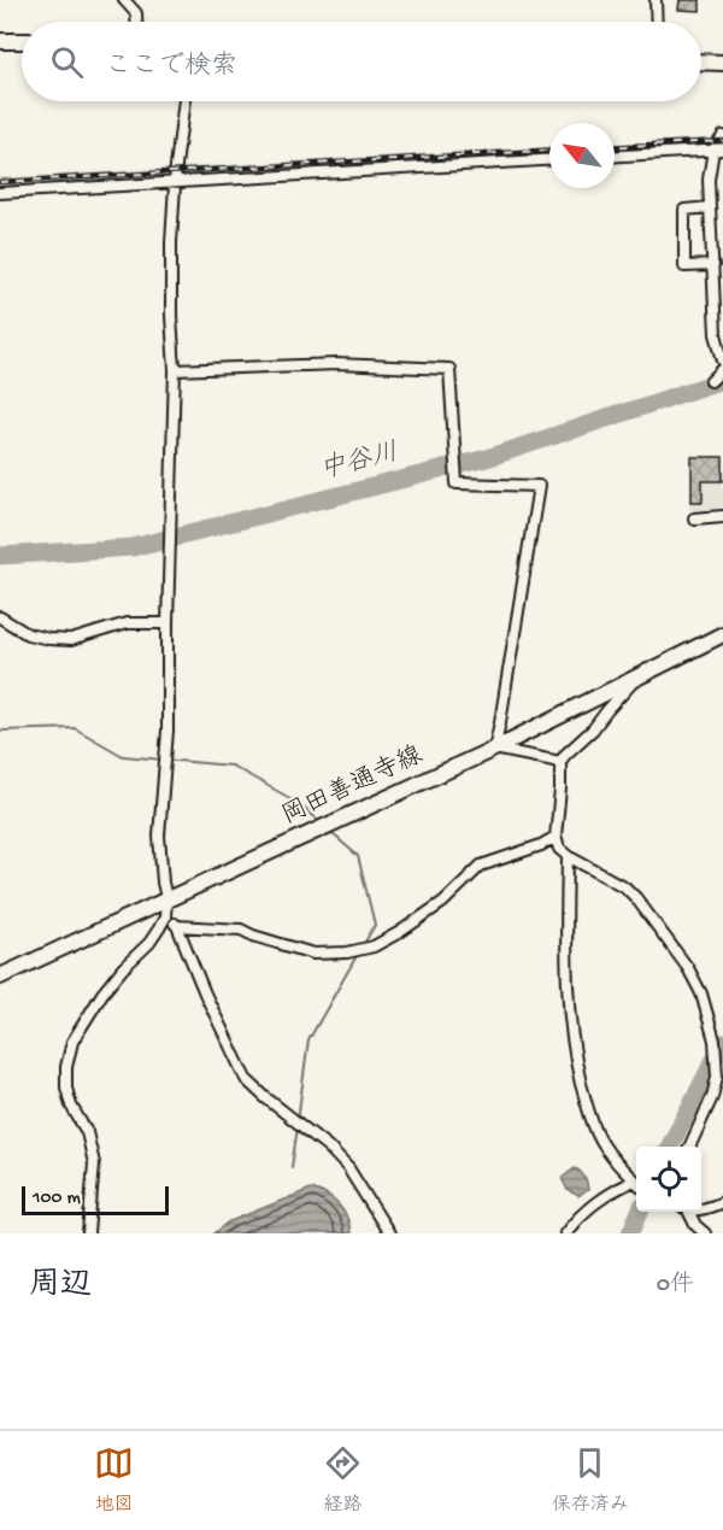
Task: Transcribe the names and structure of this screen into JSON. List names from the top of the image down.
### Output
{
  "streets": {
    "main road": ["岡田善通寺線"]
  },
  "water": ["中谷川"],
  "scale_bar": "100 m",
  "north": "top left",
  "page": {
    "search": "ここで検索",
    "scale": "100 m",
    "heading": ["周辺", "0件"],
    "nav": ["地図", "経路", "保存済み"]
  }
}
